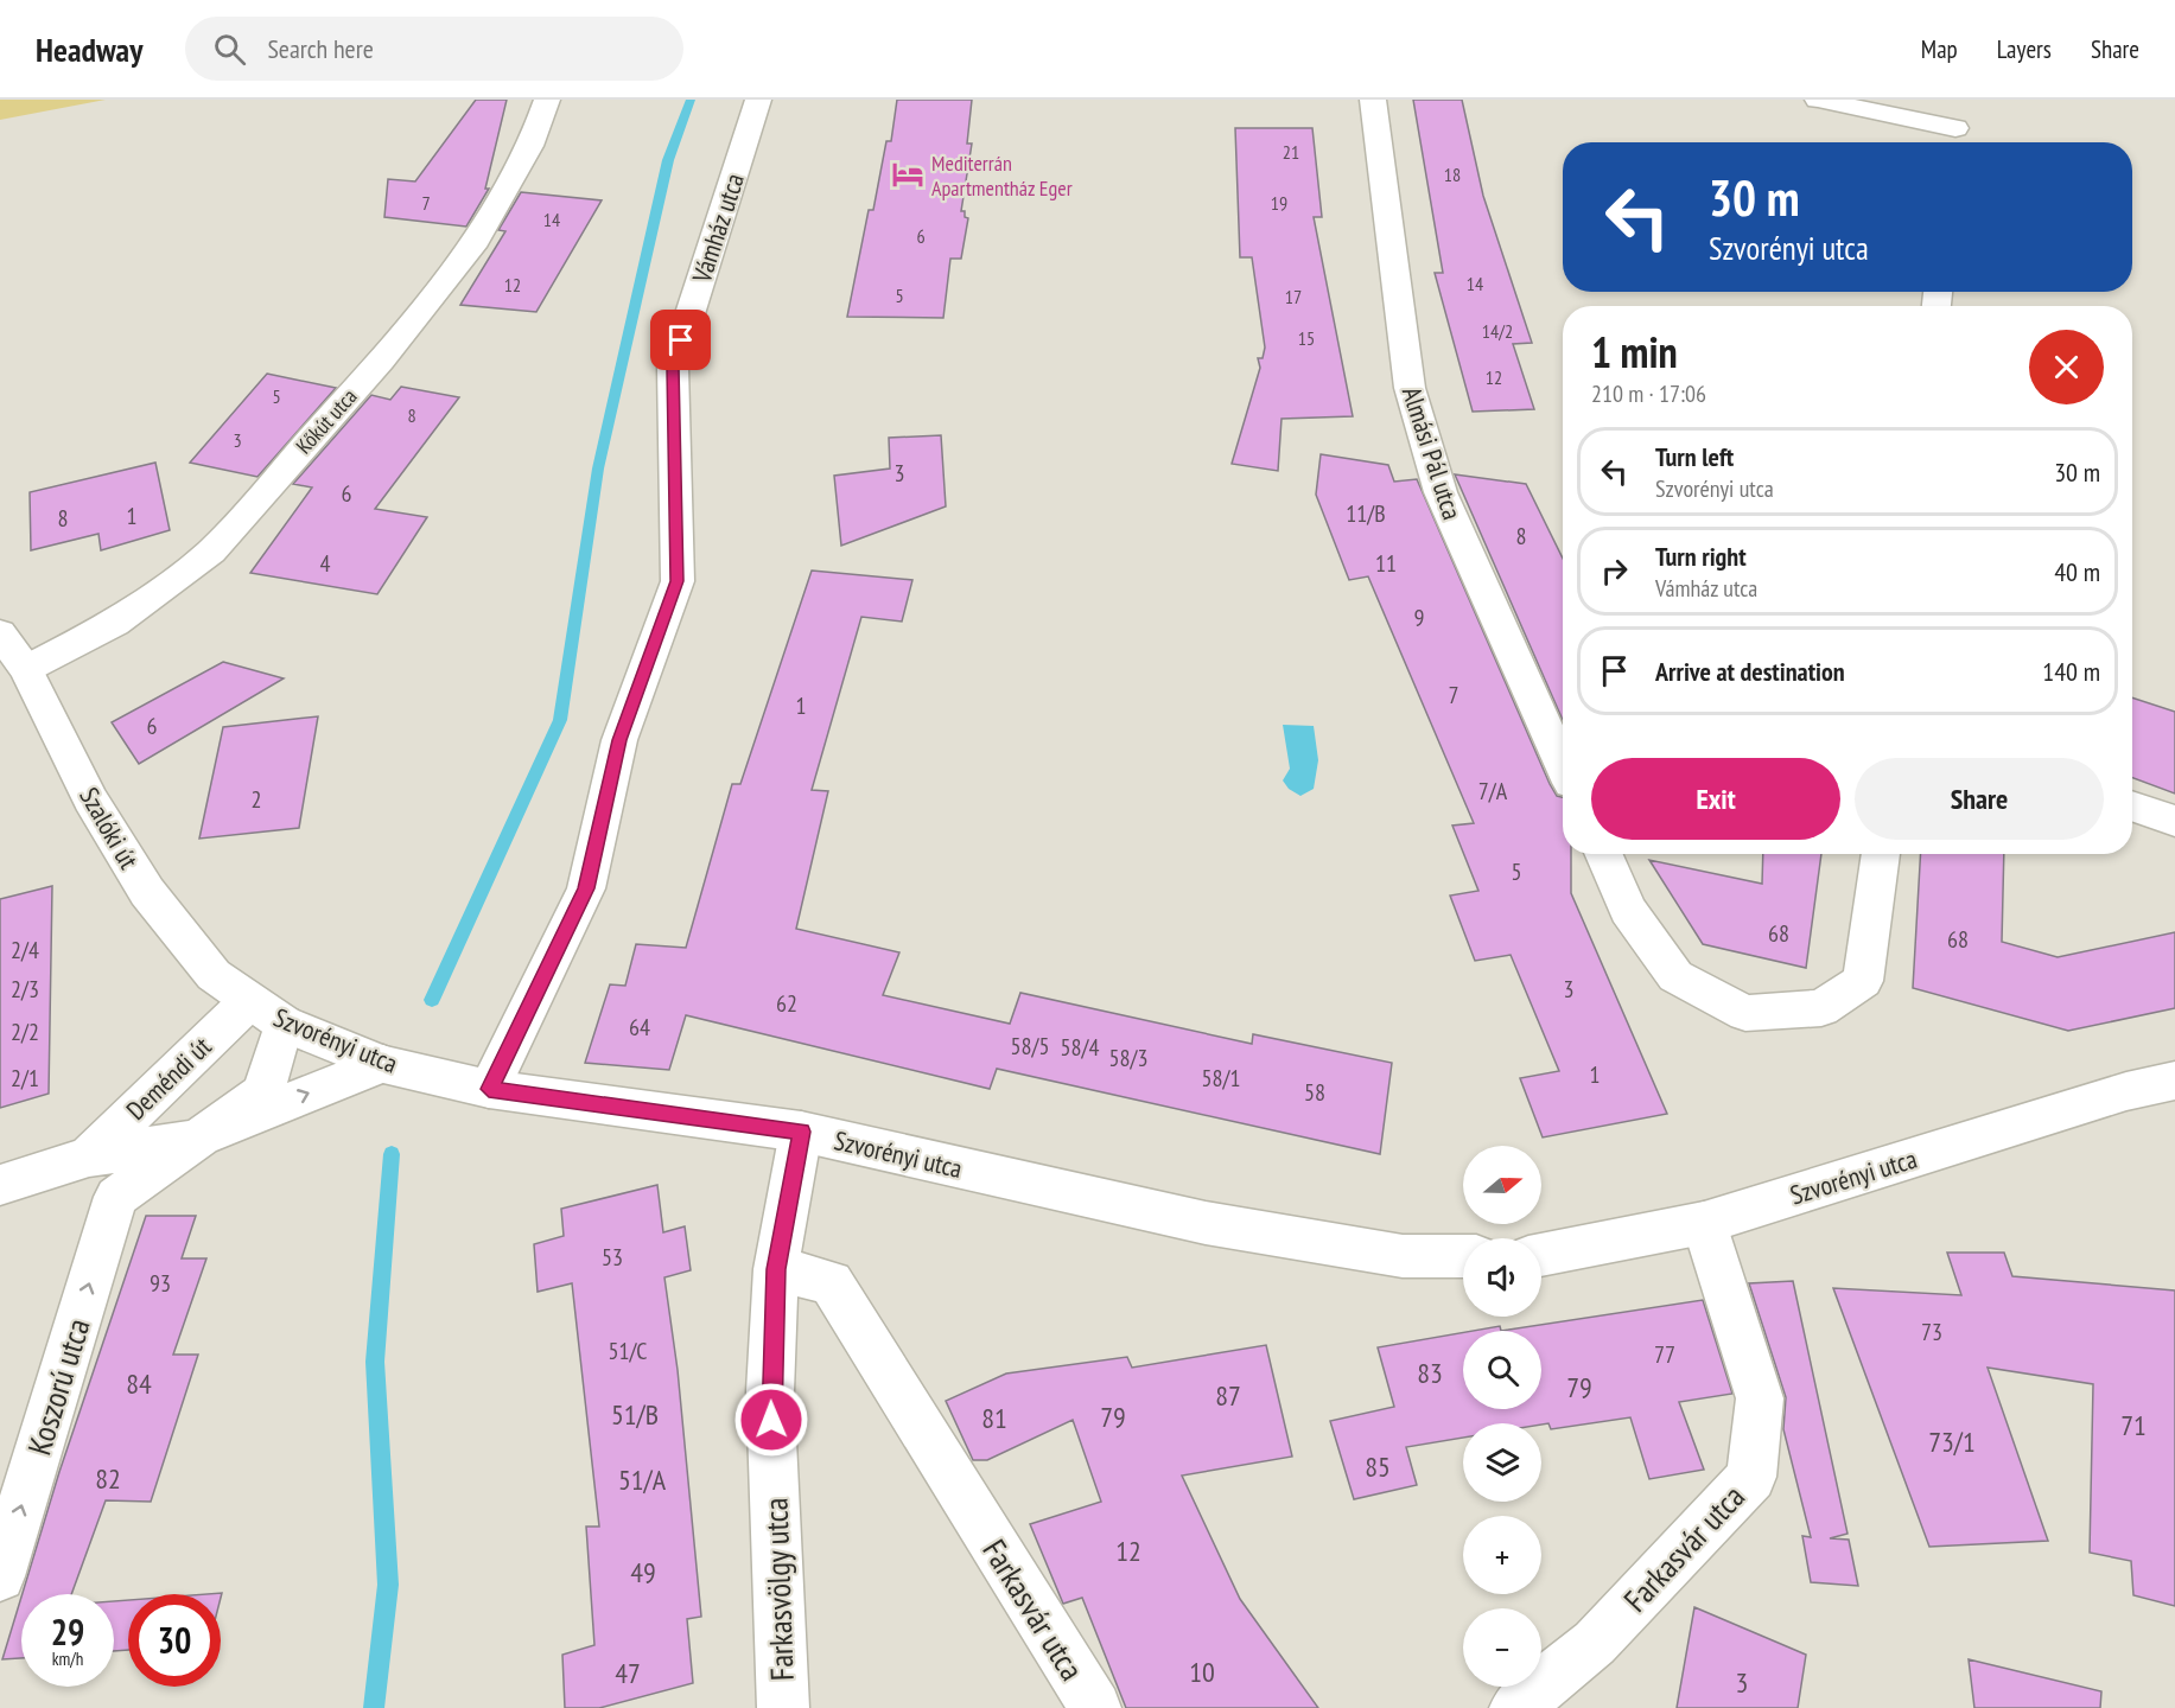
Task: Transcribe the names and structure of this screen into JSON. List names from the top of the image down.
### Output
{
  "streets": {
    "street": [
      "Vámház utca",
      "Kőkút utca",
      "Almási Pál utca",
      "Szalóki út",
      "Szvorényi utca",
      "Deméndi út",
      "Koszorú utca",
      "Farkasvár utca",
      "Farkasvölgy utca"
    ]
  },
  "crossings": [
    ["Vámház utca", "Szvorényi utca"],
    ["Kőkút utca", "Szalóki út"],
    ["Szalóki út", "Szvorényi utca"],
    ["Szalóki út", "Deméndi út"],
    ["Szvorényi utca", "Deméndi út"],
    ["Szvorényi utca", "Farkasvár utca"],
    ["Szvorényi utca", "Farkasvölgy utca"],
    ["Farkasvár utca", "Farkasvölgy utca"]
  ],
  "one_way": ["Koszorú utca"],
  "places": {
    "hotel": ["Mediterrán Apartmentház Eger"]
  },
  "house_numbers": [
    "21",
    "18",
    "7",
    "19",
    "14",
    "6",
    "14",
    "12",
    "5",
    "17",
    "14/2",
    "15",
    "12",
    "5",
    "8",
    "3",
    "3",
    "6",
    "11/B",
    "1",
    "8",
    "8",
    "4",
    "11",
    "9",
    "7",
    "1",
    "6",
    "7/A",
    "2",
    "5",
    "68",
    "68",
    "2/4",
    "2/3",
    "3",
    "62",
    "64",
    "2/2",
    "58/5",
    "58/4",
    "58/3",
    "1",
    "2/1",
    "58/1",
    "58",
    "53",
    "93",
    "73",
    "51/C",
    "77",
    "83",
    "84",
    "79",
    "87",
    "51/B",
    "79",
    "81",
    "71",
    "73/1",
    "85",
    "82",
    "51/A",
    "12",
    "49",
    "10",
    "47",
    "3"
  ],
  "north": "right",
  "page": {
    "header": "Headway",
    "search": "Search here",
    "nav": ["Map", "Layers", "Share"],
    "turn": ["30 m", "Szvorényi utca"],
    "heading": ["1 min", "210 m · 17:06"],
    "list": [
      {
        "name": "Turn left",
        "note": "Szvorényi utca",
        "value": "30 m"
      },
      {
        "name": "Turn right",
        "note": "Vámház utca",
        "value": "40 m"
      },
      {
        "name": "Arrive at destination",
        "value": "140 m"
      }
    ],
    "buttons": ["Exit", "Share"],
    "map_buttons": ["+", "−"],
    "speed": "29 km/h",
    "limit": "30"
  }
}
